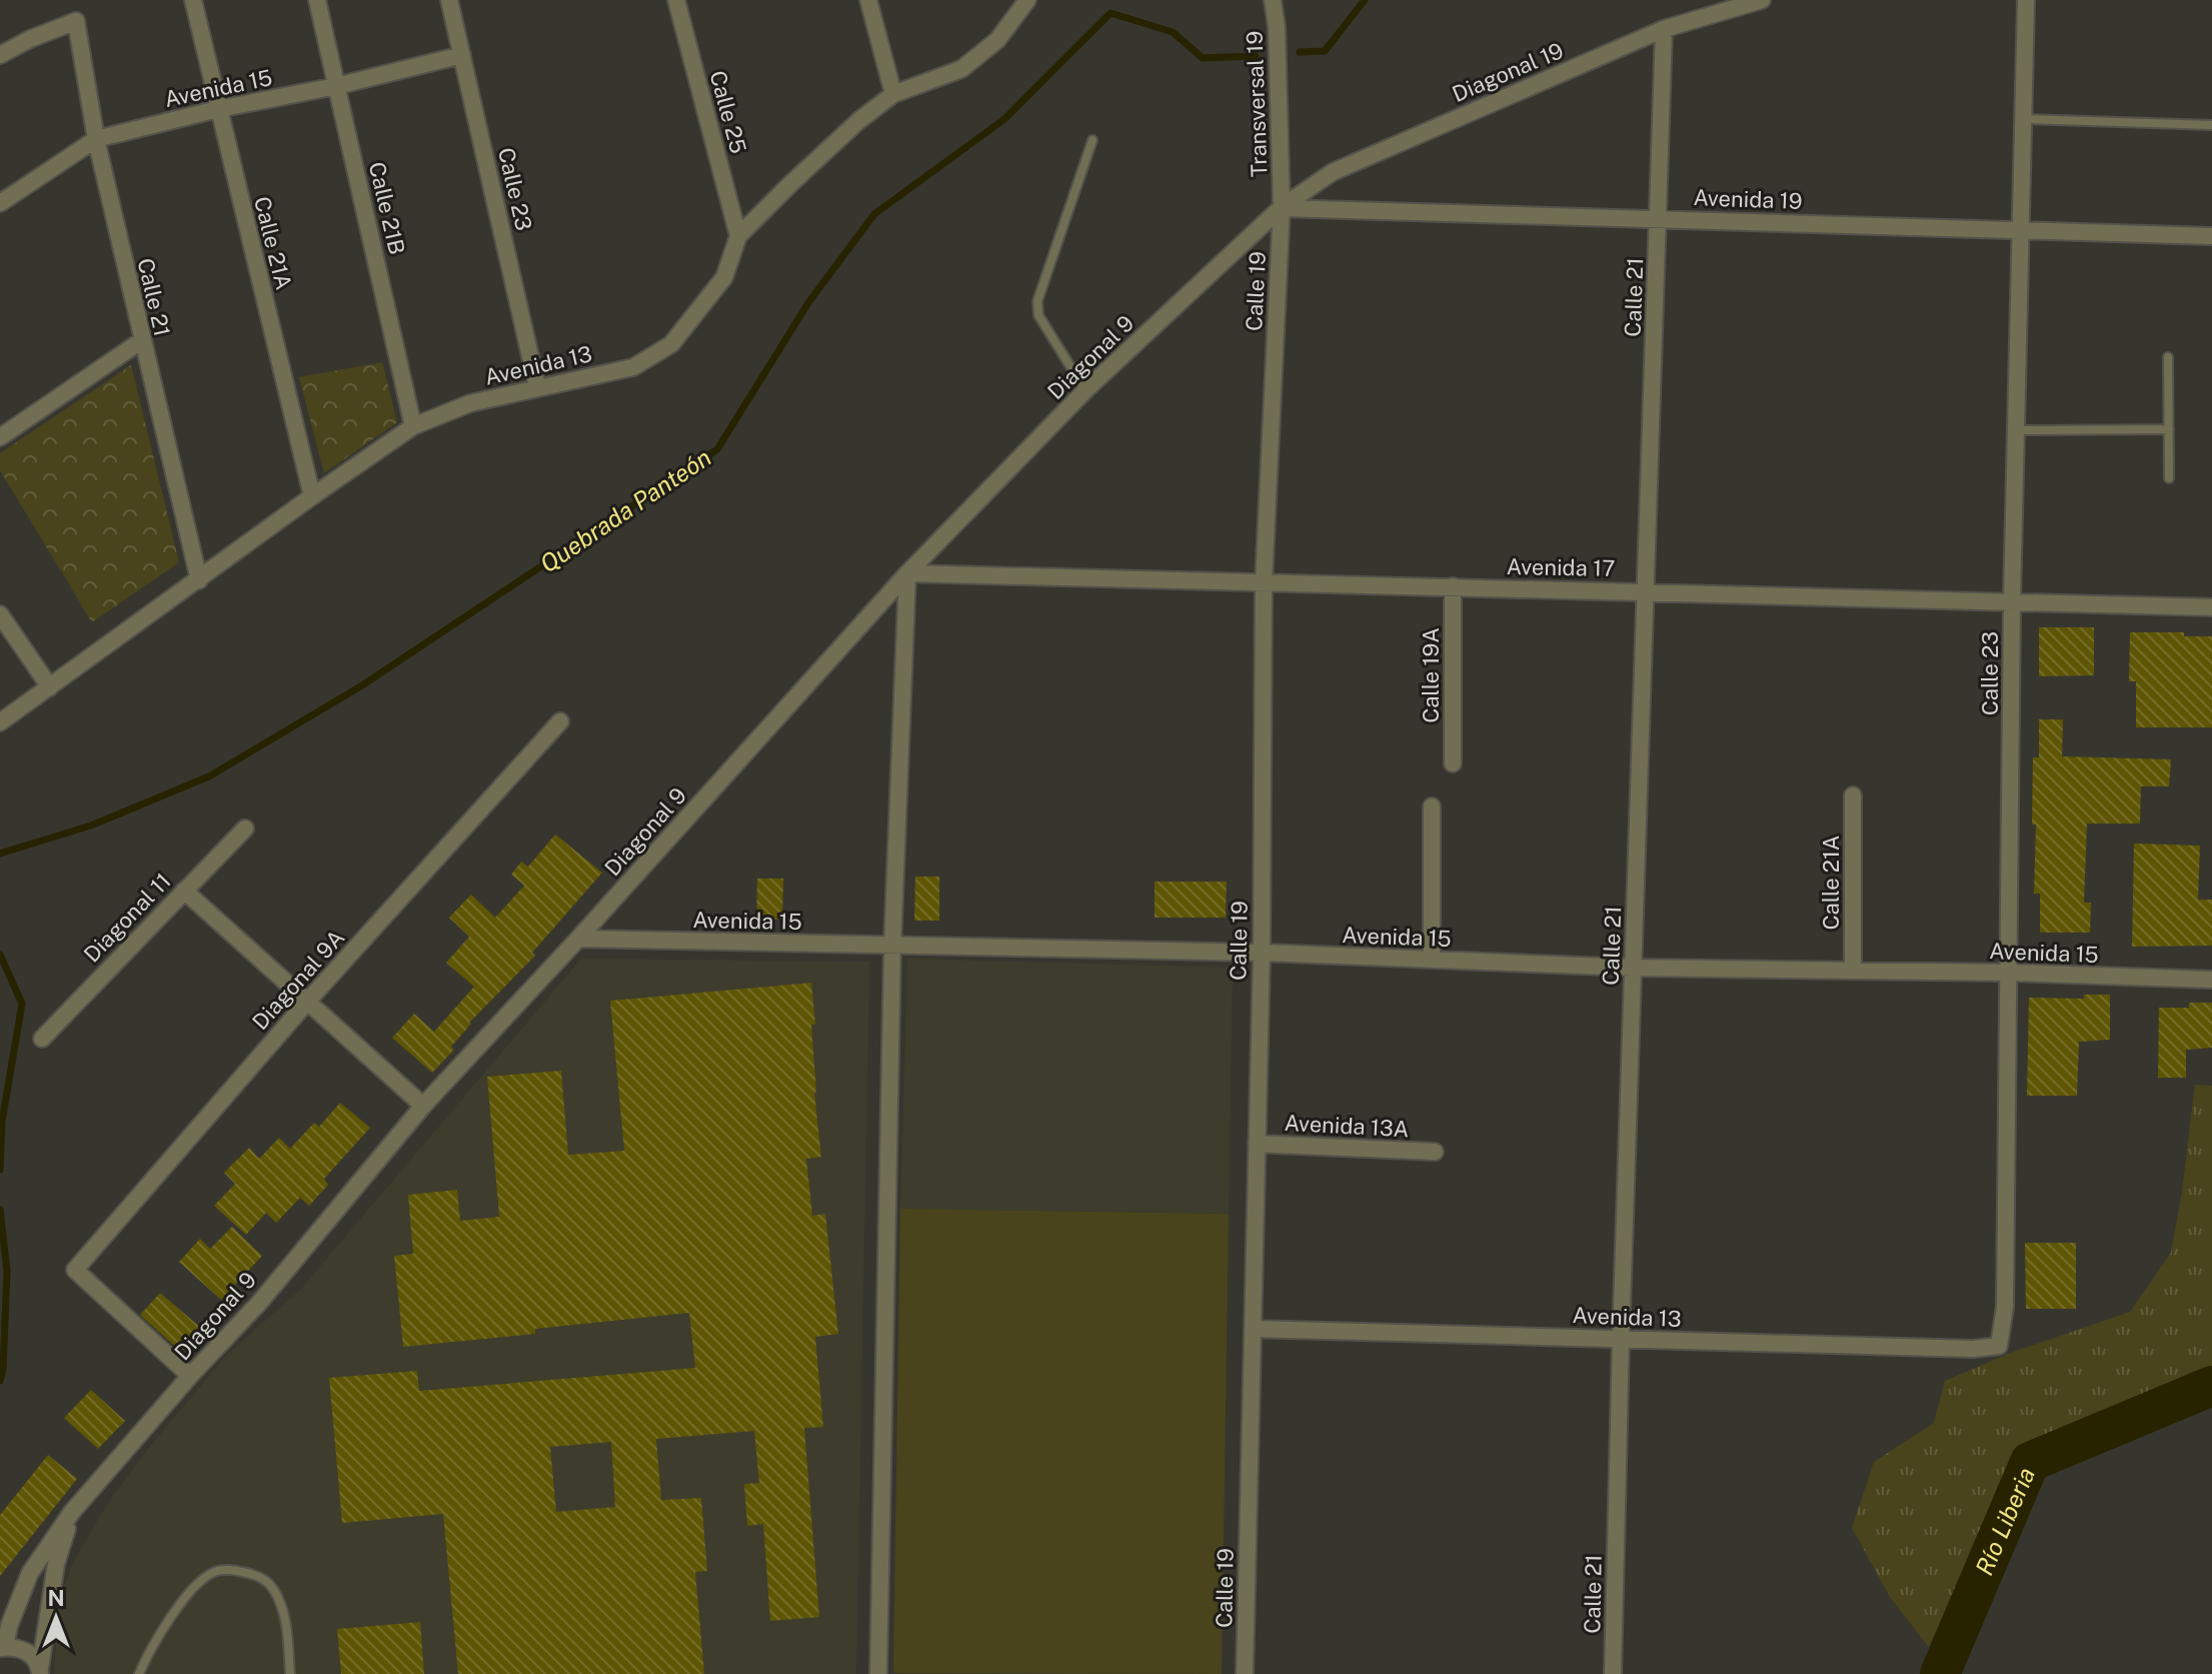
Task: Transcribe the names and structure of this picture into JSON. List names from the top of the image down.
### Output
{
  "streets": {
    "street": [
      "Diagonal 19",
      "Avenida 15",
      "Transversal 19",
      "Calle 25",
      "Calle 23",
      "Avenida 19",
      "Calle 21B",
      "Calle 21A",
      "Calle 19",
      "Calle 21",
      "Diagonal 9",
      "Avenida 13",
      "Avenida 17",
      "Calle 19A",
      "Diagonal 11",
      "Diagonal 9A",
      "Avenida 13A"
    ]
  },
  "crossings": [
    ["Diagonal 19", "Transversal 19"],
    ["Diagonal 19", "Avenida 19"],
    ["Diagonal 19", "Calle 19"],
    ["Diagonal 19", "Calle 21"],
    ["Diagonal 19", "Diagonal 9"],
    ["Avenida 15", "Calle 23"],
    ["Avenida 15", "Calle 21B"],
    ["Avenida 15", "Calle 21A"],
    ["Avenida 15", "Calle 19"],
    ["Avenida 15", "Calle 21"],
    ["Avenida 15", "Diagonal 9"],
    ["Transversal 19", "Avenida 19"],
    ["Transversal 19", "Calle 19"],
    ["Transversal 19", "Diagonal 9"],
    ["Calle 25", "Avenida 13"],
    ["Calle 23", "Avenida 19"],
    ["Calle 23", "Avenida 13"],
    ["Calle 23", "Avenida 17"],
    ["Avenida 19", "Calle 19"],
    ["Avenida 19", "Calle 21"],
    ["Avenida 19", "Diagonal 9"],
    ["Calle 21B", "Avenida 13"],
    ["Calle 21A", "Avenida 13"],
    ["Calle 19", "Diagonal 9"],
    ["Calle 19", "Avenida 13"],
    ["Calle 19", "Avenida 17"],
    ["Calle 19", "Avenida 13A"],
    ["Calle 21", "Avenida 13"],
    ["Calle 21", "Avenida 17"],
    ["Diagonal 9", "Avenida 17"],
    ["Diagonal 9", "Diagonal 9A"],
    ["Avenida 17", "Calle 19A"]
  ],
  "water": ["Quebrada Panteón", "Río Liberia"],
  "north": "top"
}
